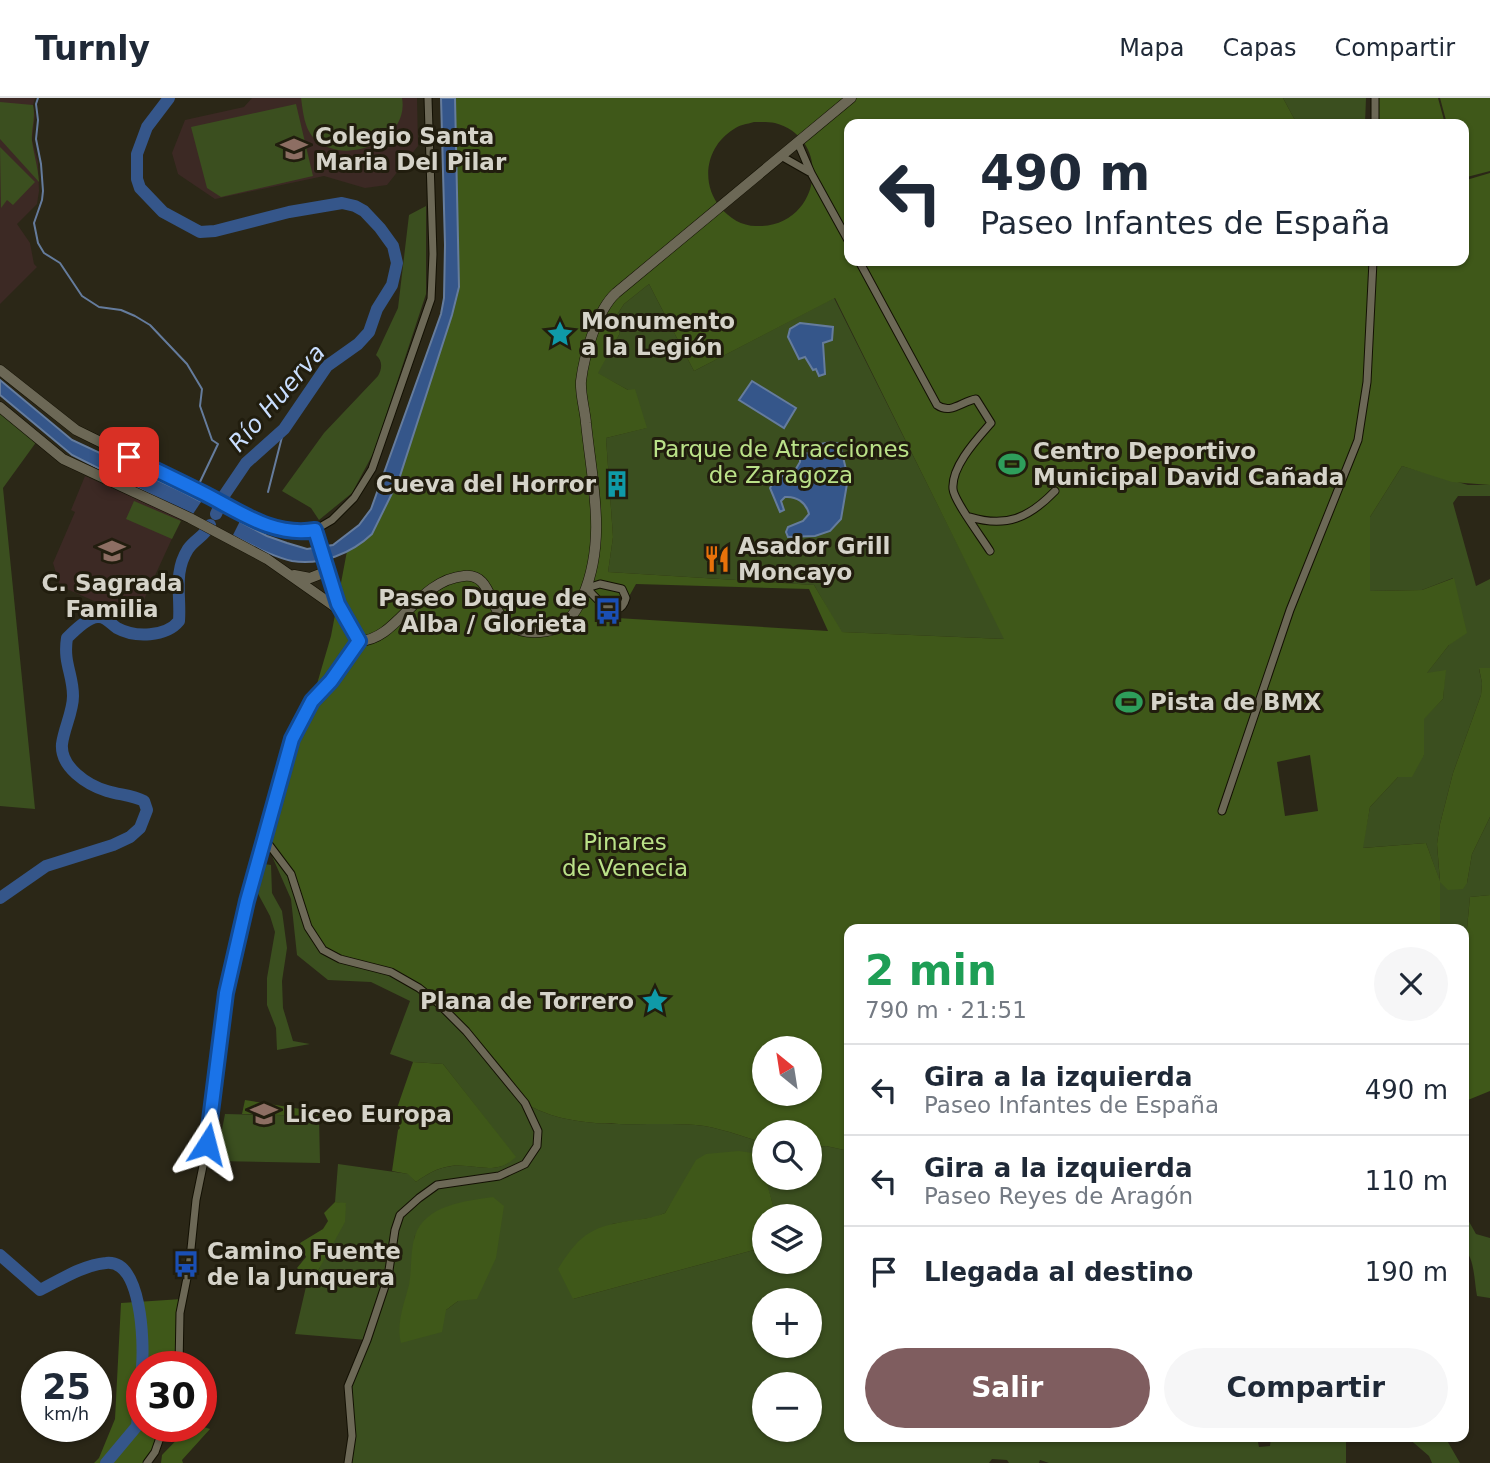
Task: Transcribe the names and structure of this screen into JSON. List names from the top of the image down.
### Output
{
  "water": ["Río Huerva"],
  "parks": ["Parque de Atracciones de Zaragoza", "Pinares de Venecia"],
  "places": {
    "school or university": ["Colegio Santa Maria Del Pilar", "C. Sagrada Familia", "Liceo Europa"],
    "place": ["Monumento a la Legión", "Plana de Torrero"],
    "sports": ["Centro Deportivo Municipal David Cañada", "Pista de BMX"],
    "building": ["Cueva del Horror"],
    "restaurant": ["Asador Grill Moncayo"],
    "bus stop": ["Paseo Duque de Alba / Glorieta", "Camino Fuente de la Junquera"]
  },
  "north": "top left",
  "page": {
    "header": "Turnly",
    "nav": ["Mapa", "Capas", "Compartir"],
    "turn": ["490 m", "Paseo Infantes de España"],
    "heading": ["2 min", "790 m · 21:51"],
    "map_buttons": ["+", "−"],
    "list": [
      {
        "name": "Gira a la izquierda",
        "note": "Paseo Infantes de España",
        "value": "490 m"
      },
      {
        "name": "Gira a la izquierda",
        "note": "Paseo Reyes de Aragón",
        "value": "110 m"
      },
      {
        "name": "Llegada al destino",
        "value": "190 m"
      }
    ],
    "buttons": ["Salir", "Compartir"],
    "speed": "25 km/h",
    "limit": "30"
  }
}
